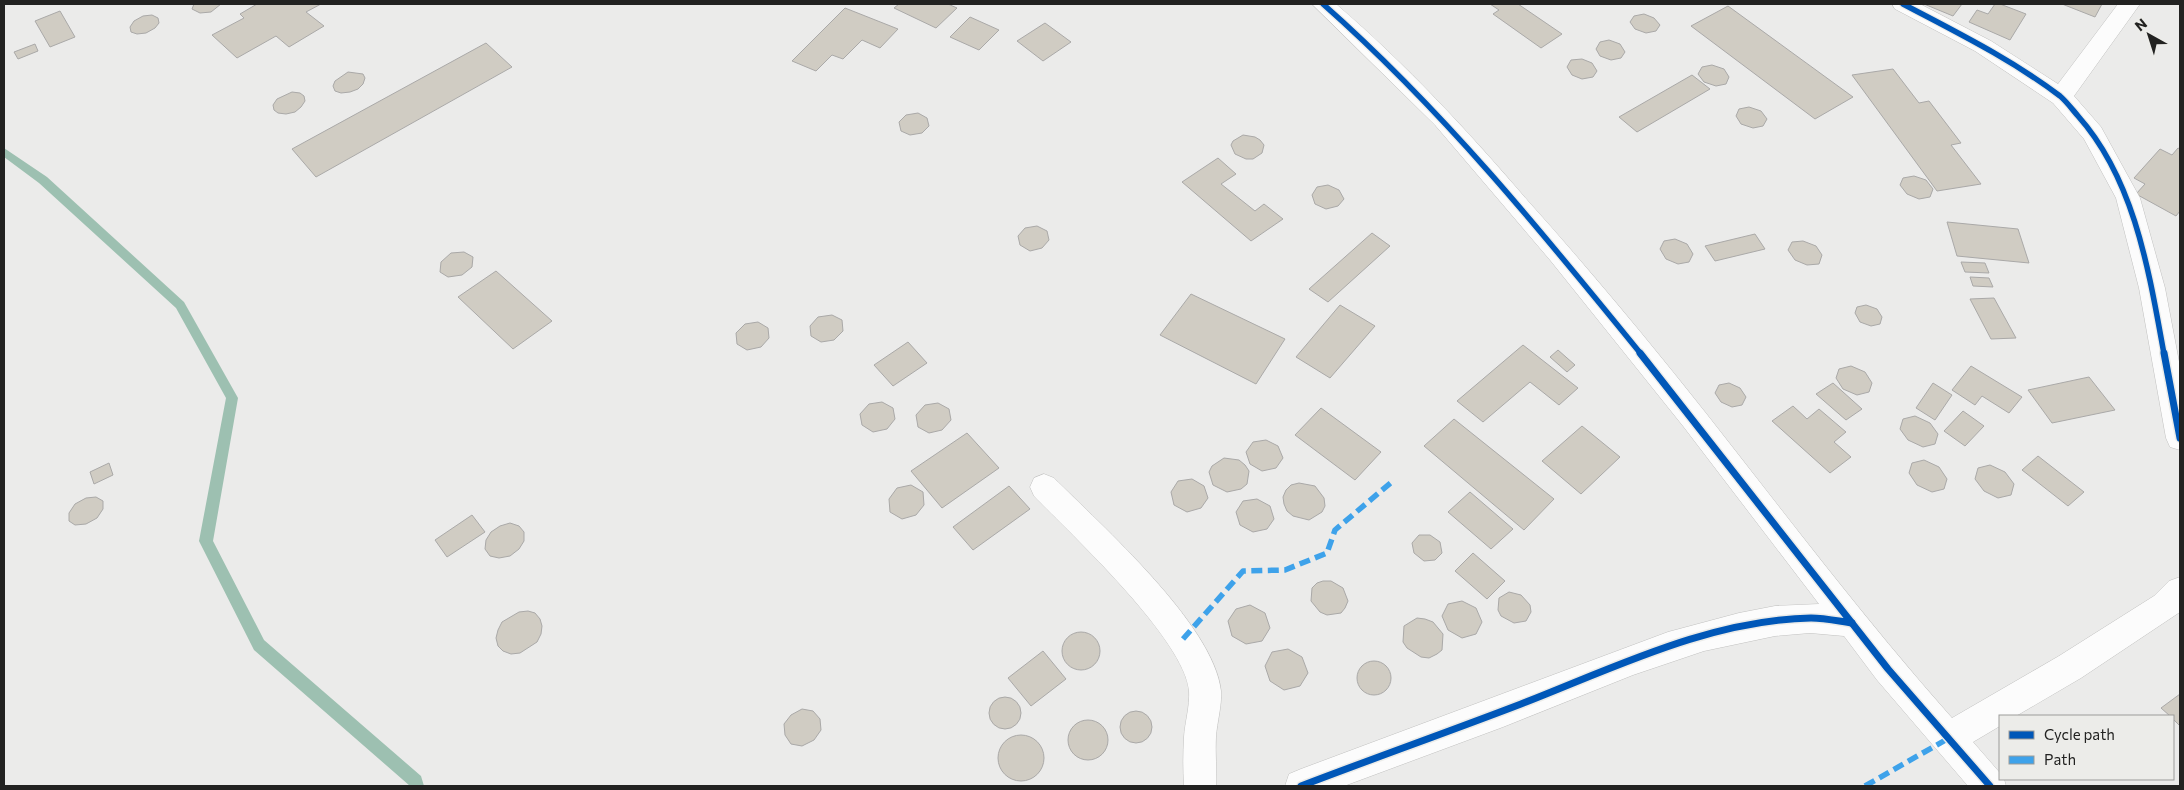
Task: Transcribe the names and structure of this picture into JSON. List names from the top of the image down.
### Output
{
  "legend": ["Cycle path", "Path"],
  "north": "top left"
}
